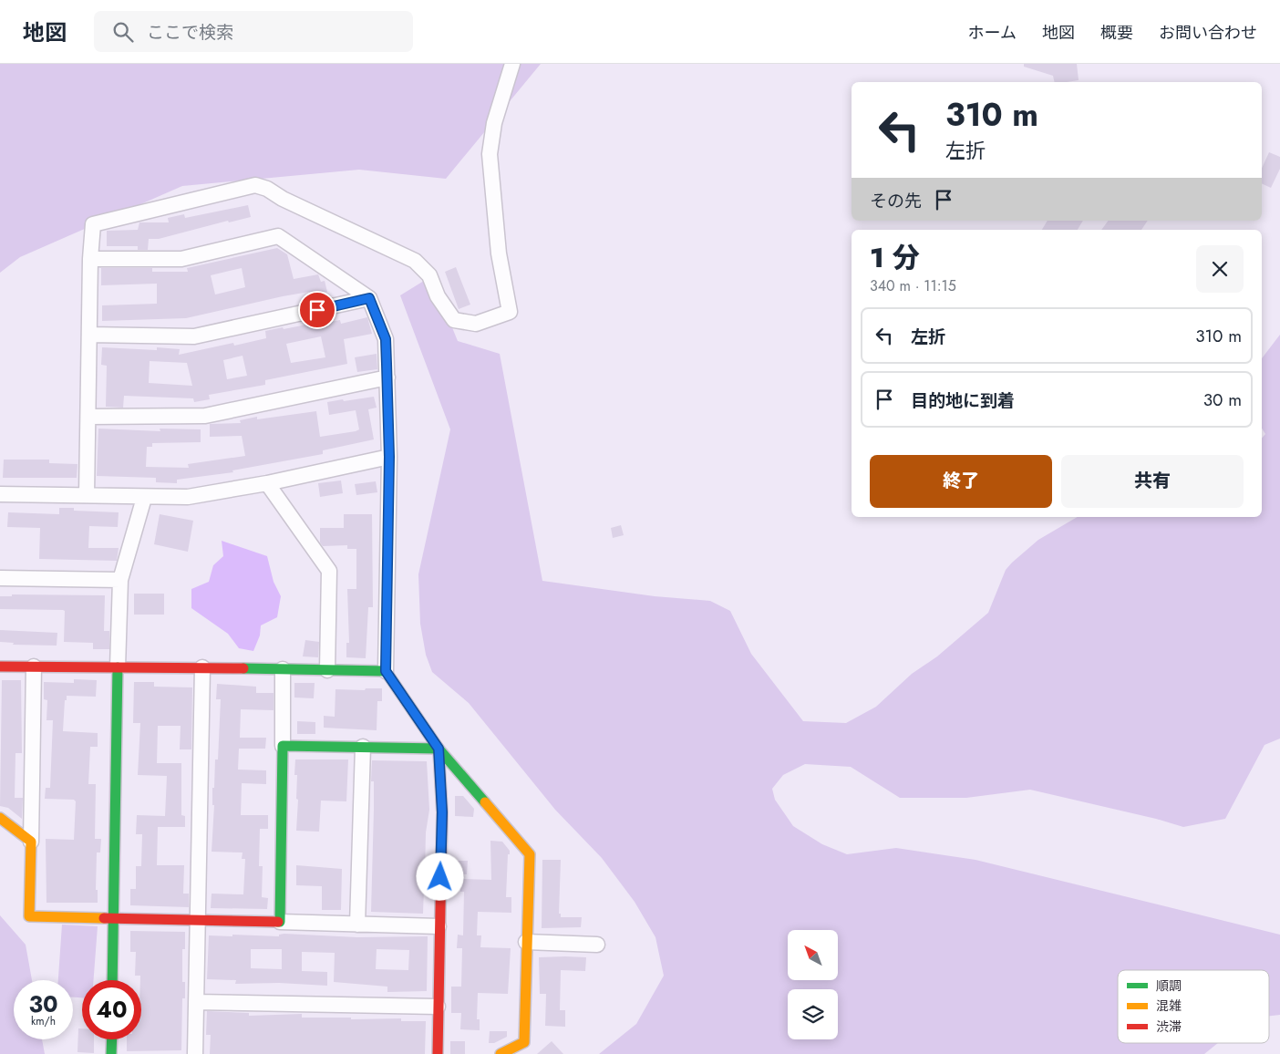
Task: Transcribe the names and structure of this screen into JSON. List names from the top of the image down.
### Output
{
  "legend": ["順調", "混雑", "渋滞"],
  "north": "top left",
  "page": {
    "header": "地図",
    "search": "ここで検索",
    "nav": [
      "ホーム",
      "地図",
      "概要",
      "お問い合わせ"
    ],
    "turn": ["310 m", "左折"],
    "then": "その先",
    "heading": ["1 分", "340 m · 11:15"],
    "list": [
      {
        "name": "左折",
        "value": "310 m"
      },
      {
        "name": "目的地に到着",
        "value": "30 m"
      }
    ],
    "buttons": ["終了", "共有"],
    "speed": "30 km/h",
    "limit": "40"
  }
}
